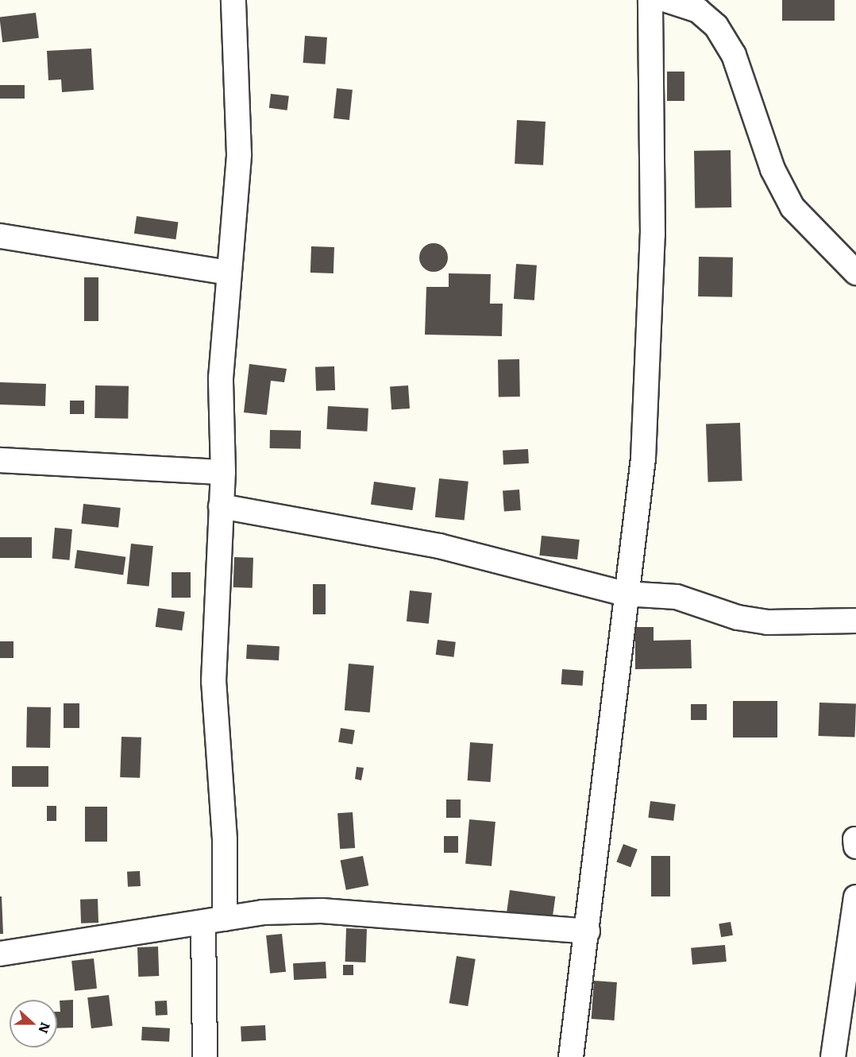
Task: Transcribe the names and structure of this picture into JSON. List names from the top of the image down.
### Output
{
  "north": "right"
}
